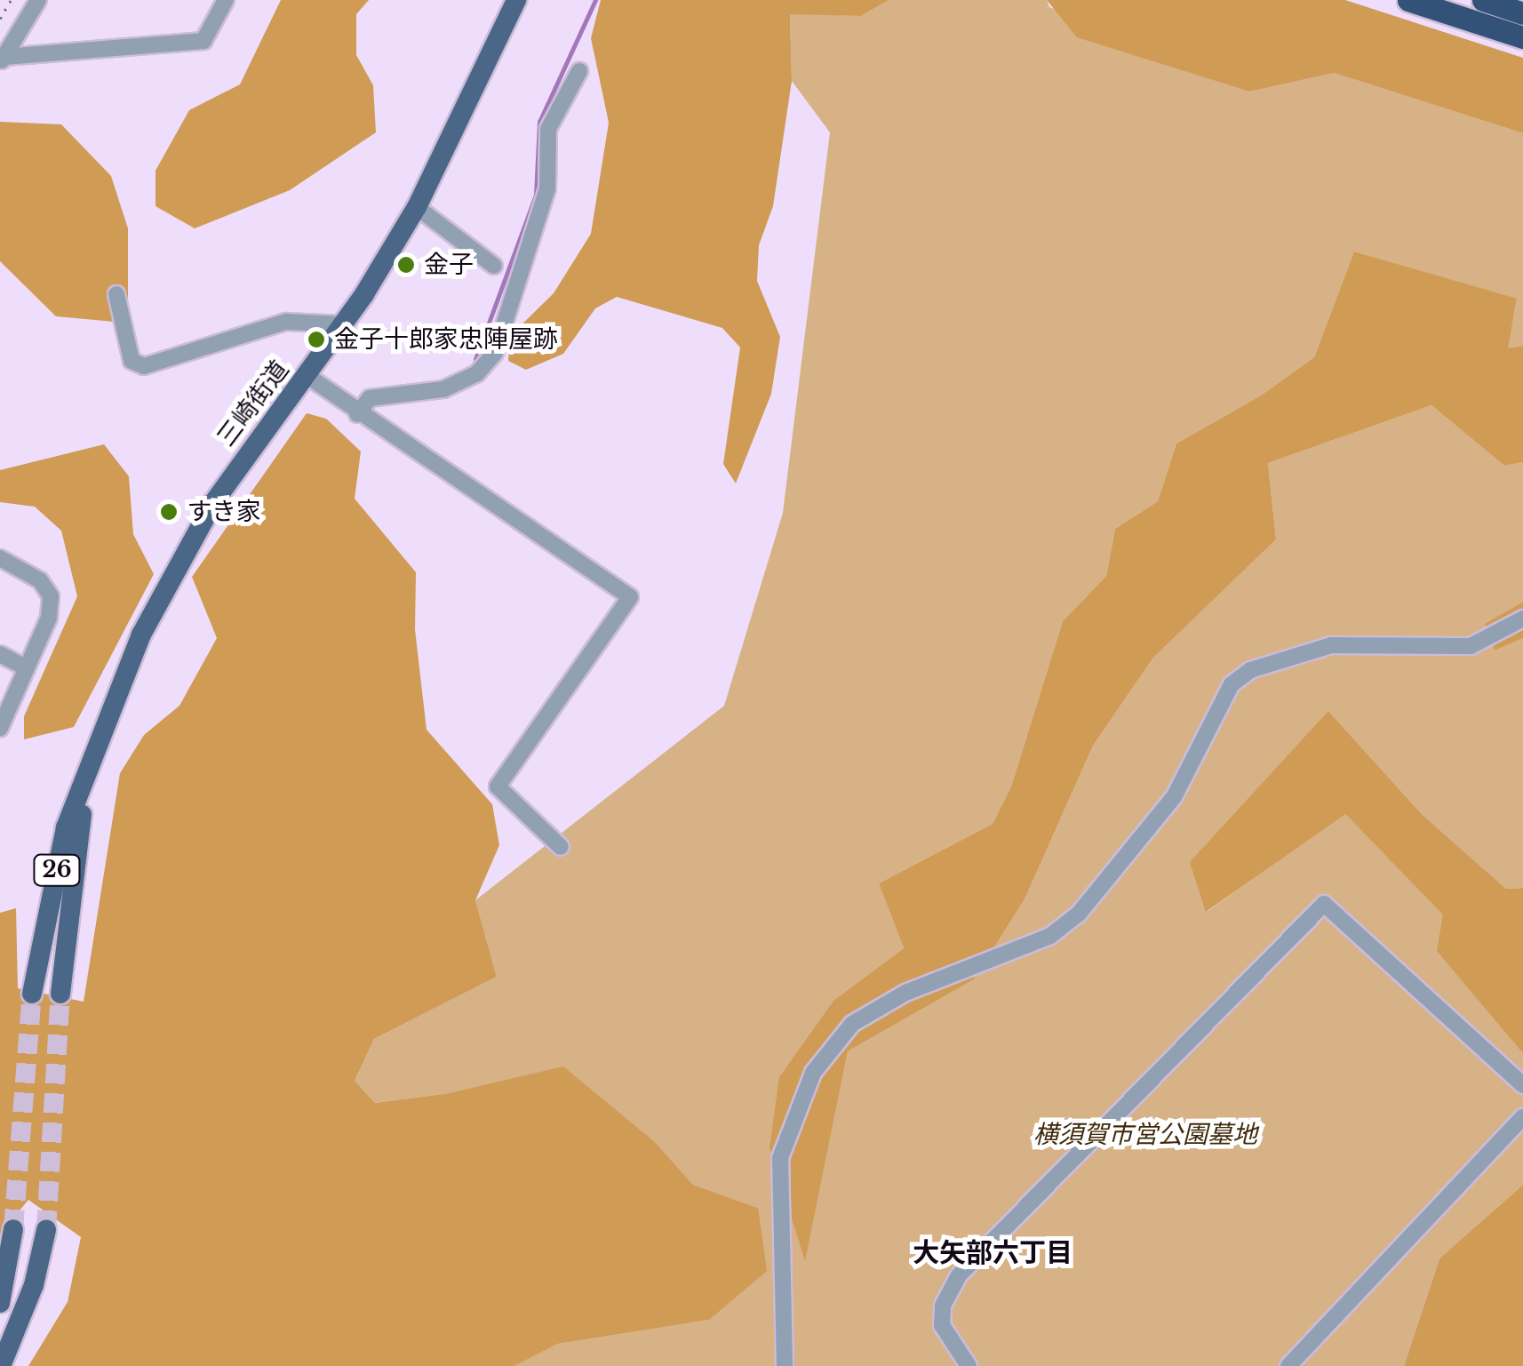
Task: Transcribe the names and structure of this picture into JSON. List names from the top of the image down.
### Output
{
  "streets": {
    "main road": ["三崎街道", "26"]
  },
  "districts": ["大矢部六丁目"],
  "parks": ["横須賀市営公園墓地"],
  "places": ["金子", "金子十郎家忠陣屋跡", "すき家"]
}
